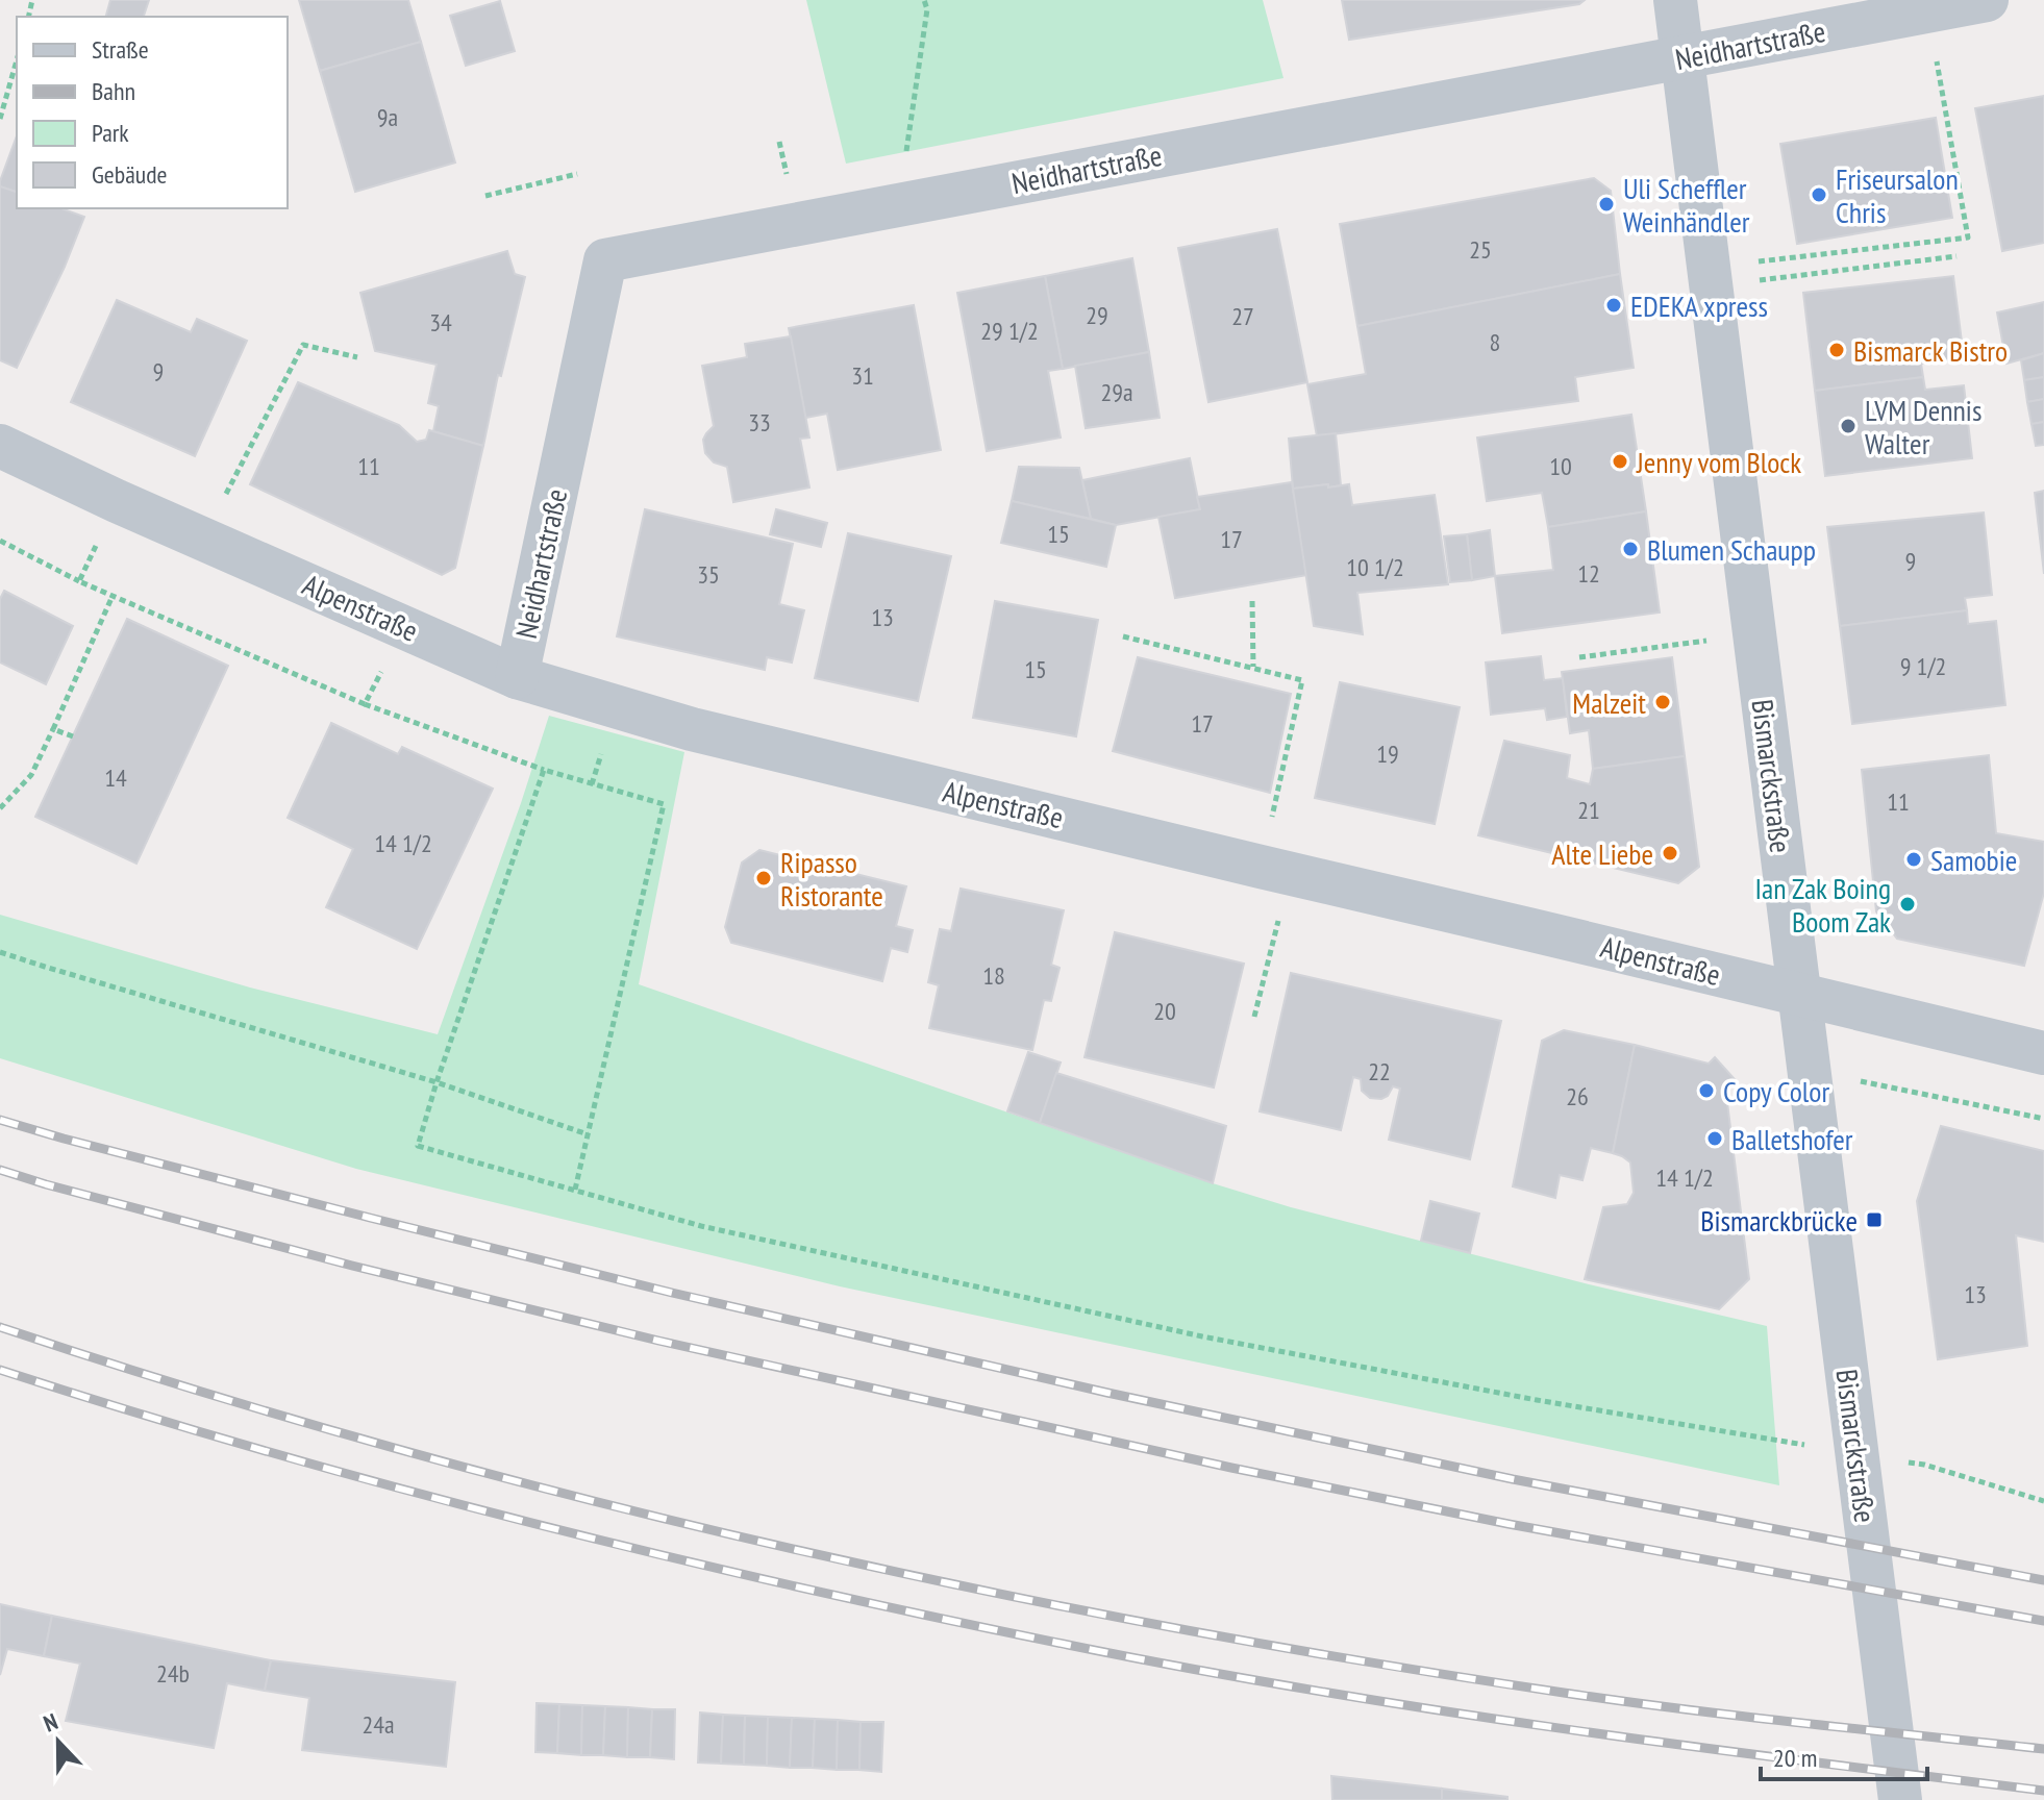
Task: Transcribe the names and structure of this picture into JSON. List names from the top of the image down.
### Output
{
  "streets": {
    "street": ["Neidhartstraße", "Alpenstraße", "Bismarckstraße"]
  },
  "crossings": [
    ["Neidhartstraße", "Alpenstraße"],
    ["Neidhartstraße", "Bismarckstraße"],
    ["Alpenstraße", "Bismarckstraße"]
  ],
  "places": {
    "other": [
      "Friseursalon Chris",
      "Uli Scheffler Weinhändler",
      "EDEKA xpress",
      "Bismarck Bistro",
      "LVM Dennis Walter",
      "Jenny vom Block",
      "Blumen Schaupp",
      "Malzeit",
      "Alte Liebe",
      "Samobie",
      "Ripasso Ristorante",
      "Ian Zak Boing Boom Zak",
      "Copy Color",
      "Balletshofer"
    ],
    "transit": ["Bismarckbrücke"]
  },
  "house_numbers": [
    "9a",
    "25",
    "29",
    "27",
    "34",
    "29 1/2",
    "8",
    "9",
    "31",
    "29a",
    "33",
    "11",
    "10",
    "15",
    "17",
    "9",
    "10 1/2",
    "12",
    "35",
    "13",
    "9 1/2",
    "15",
    "17",
    "19",
    "14",
    "11",
    "21",
    "14 1/2",
    "18",
    "20",
    "22",
    "26",
    "14 1/2",
    "13",
    "24b",
    "24a"
  ],
  "legend": [
    "Straße",
    "Bahn",
    "Park",
    "Gebäude"
  ],
  "scale_bar": "20 m",
  "north": "top"
}
